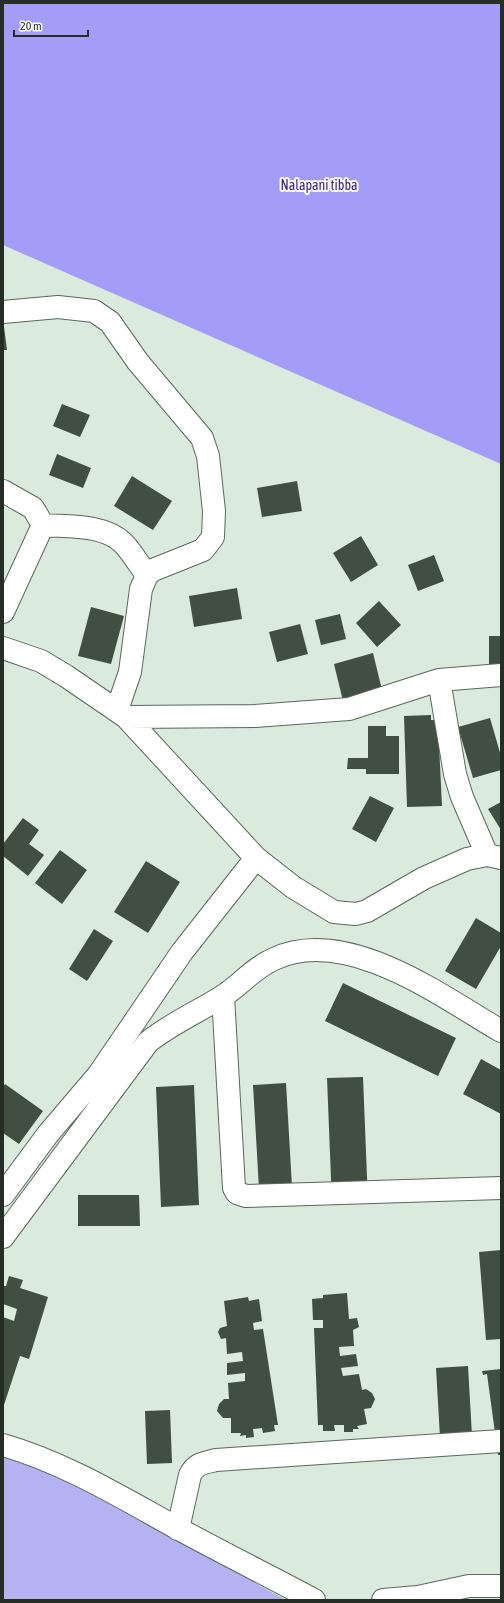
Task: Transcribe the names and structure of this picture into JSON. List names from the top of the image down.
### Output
{
  "parks": ["Nalapani tibba"],
  "scale_bar": "20 m"
}
